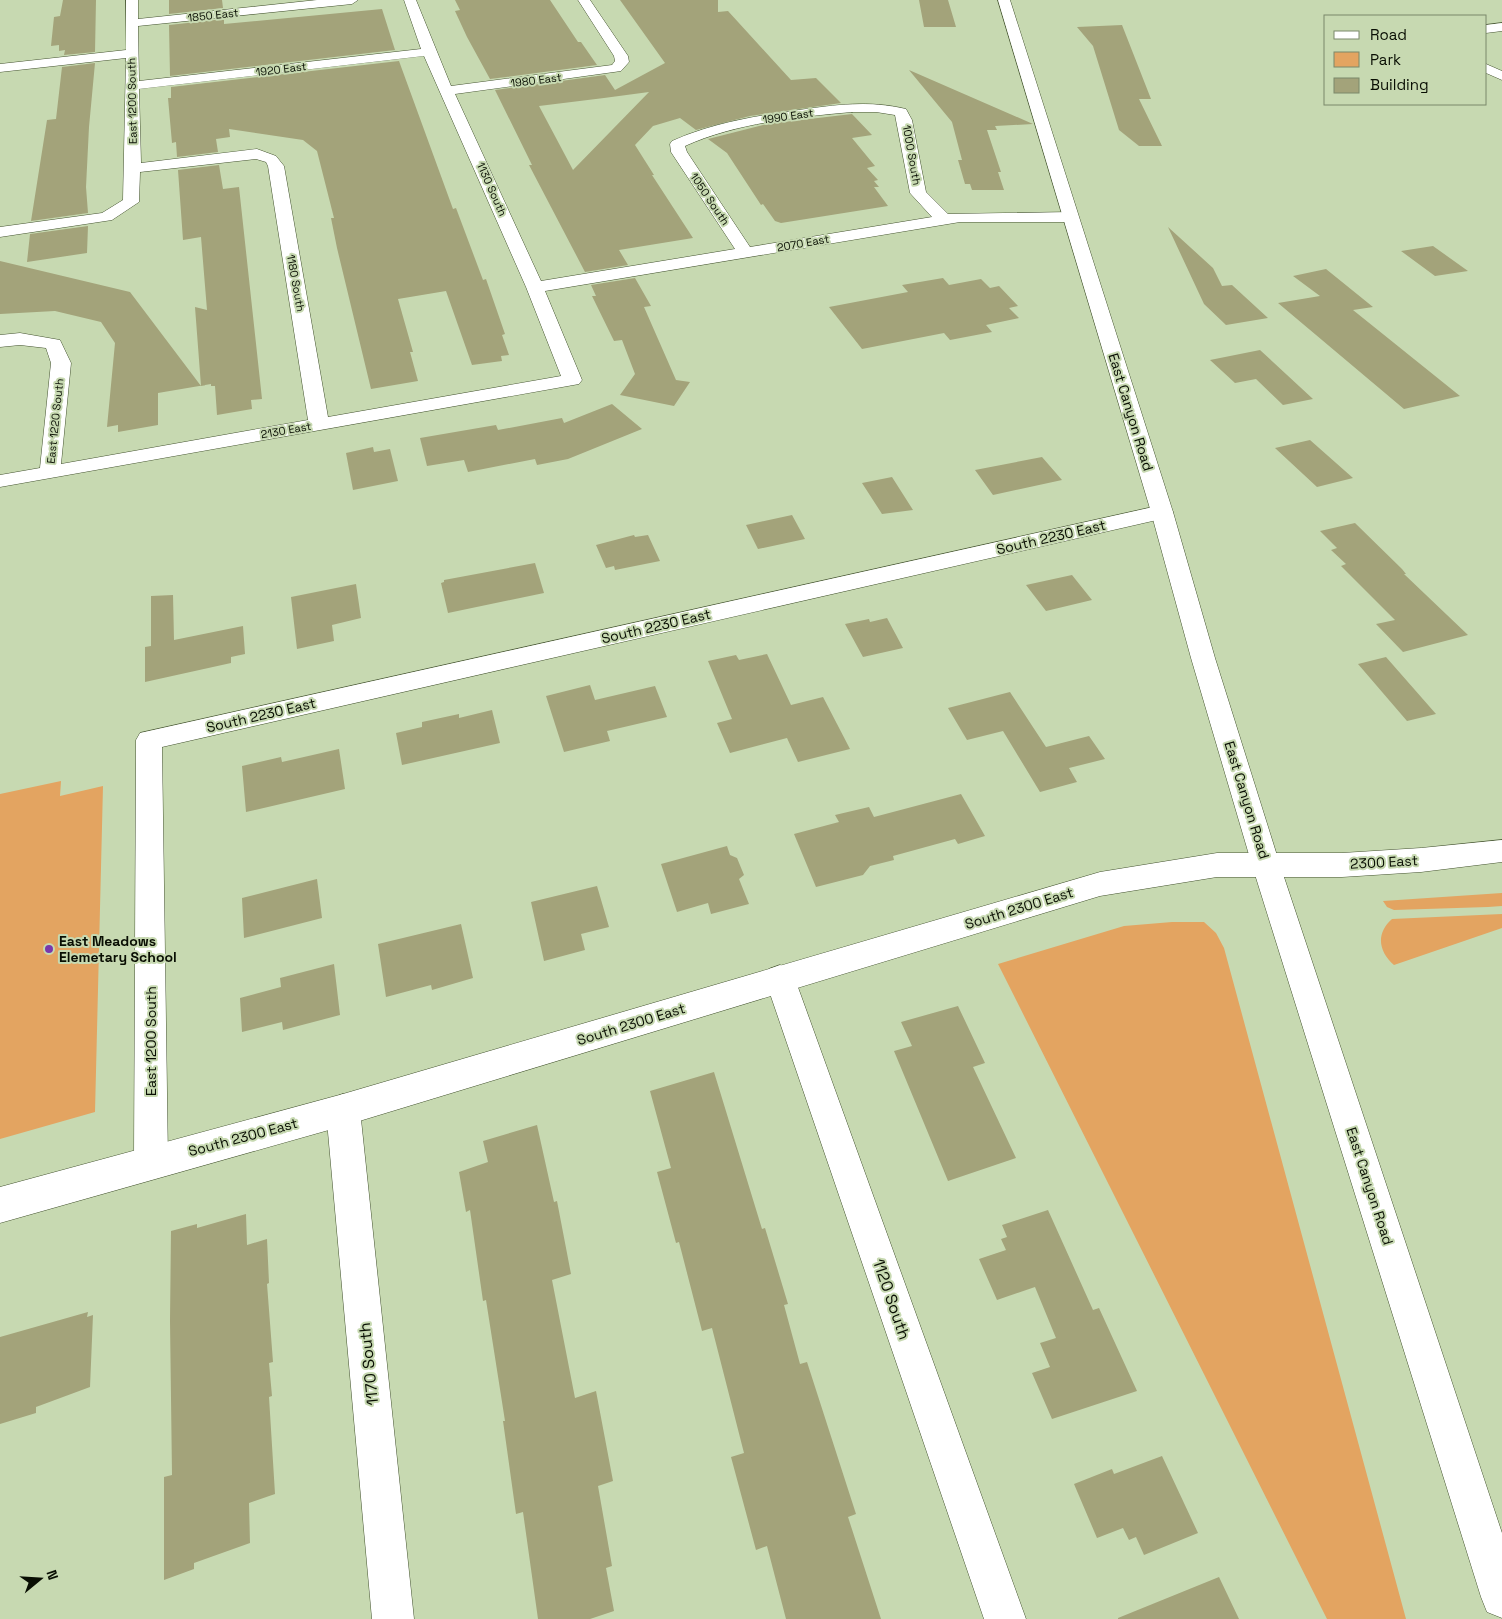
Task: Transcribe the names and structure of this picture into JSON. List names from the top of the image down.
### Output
{
  "streets": {
    "street": [
      "1850 East",
      "1920 East",
      "1980 East",
      "East 1200 South",
      "1990 East",
      "1000 South",
      "1130 South",
      "1050 South",
      "2070 East",
      "1180 South",
      "East Canyon Road",
      "East 1220 South",
      "2130 East",
      "South 2230 East",
      "2300 East",
      "South 2300 East",
      "1120 South",
      "1170 South"
    ]
  },
  "crossings": [
    ["1850 East", "East 1200 South"],
    ["1920 East", "East 1200 South"],
    ["1920 East", "1130 South"],
    ["1980 East", "1130 South"],
    ["East 1200 South", "1180 South"],
    ["East 1200 South", "South 2230 East"],
    ["East 1200 South", "South 2300 East"],
    ["1990 East", "1000 South"],
    ["1990 East", "1050 South"],
    ["1000 South", "2070 East"],
    ["1130 South", "2070 East"],
    ["1130 South", "2130 East"],
    ["1050 South", "2070 East"],
    ["2070 East", "East Canyon Road"],
    ["1180 South", "2130 East"],
    ["East Canyon Road", "South 2230 East"],
    ["East Canyon Road", "2300 East"],
    ["East Canyon Road", "South 2300 East"],
    ["East 1220 South", "2130 East"],
    ["2300 East", "South 2300 East"],
    ["South 2300 East", "1120 South"],
    ["South 2300 East", "1170 South"]
  ],
  "places": ["East Meadows Elemetary School"],
  "legend": ["Road", "Park", "Building"],
  "north": "right"
}
